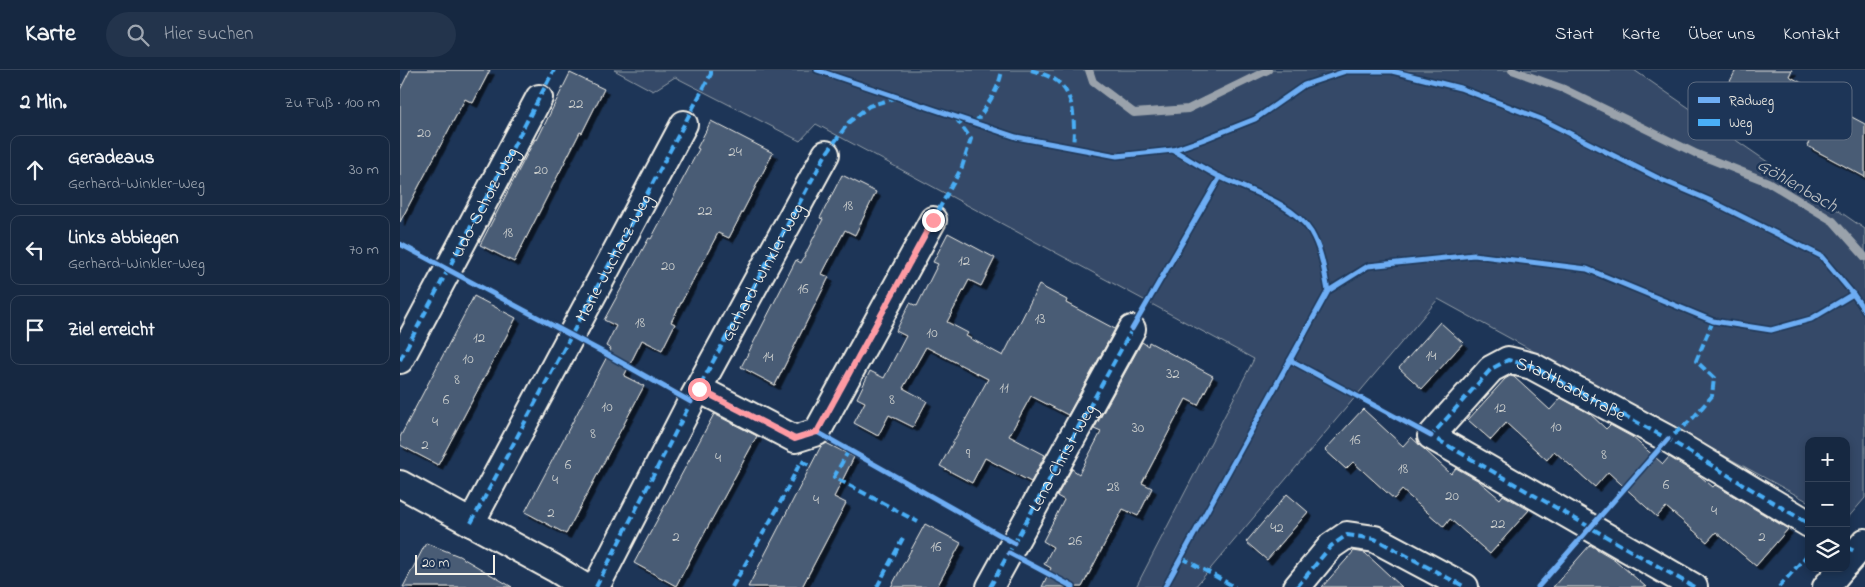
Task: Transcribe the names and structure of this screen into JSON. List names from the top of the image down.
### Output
{
  "streets": {
    "street": [
      "Udo-Scholz-Weg",
      "Marie-Juchacz-Weg",
      "Gerhard-Winkler-Weg",
      "Stadtbadstraße",
      "Lena-Christ-Weg"
    ]
  },
  "water": ["Göhlenbach"],
  "house_numbers": [
    "22",
    "20",
    "24",
    "20",
    "18",
    "22",
    "18",
    "12",
    "20",
    "16",
    "13",
    "18",
    "10",
    "12",
    "14",
    "14",
    "10",
    "32",
    "8",
    "11",
    "6",
    "8",
    "10",
    "12",
    "4",
    "10",
    "30",
    "8",
    "16",
    "2",
    "9",
    "8",
    "4",
    "6",
    "18",
    "4",
    "6",
    "28",
    "20",
    "4",
    "4",
    "2",
    "22",
    "42",
    "2",
    "2",
    "26",
    "16"
  ],
  "legend": ["Radweg", "Weg"],
  "scale_bar": "20 m",
  "page": {
    "header": "Karte",
    "search": "Hier suchen",
    "nav": [
      "Start",
      "Karte",
      "Über uns",
      "Kontakt"
    ],
    "heading": ["2 Min.", "Zu Fuß · 100 m"],
    "list": [
      ["Geradeaus", "Gerhard-Winkler-Weg", "30 m"],
      ["Links abbiegen", "Gerhard-Winkler-Weg", "70 m"],
      "Ziel erreicht"
    ],
    "map_buttons": ["+", "−"],
    "scale": "20 m"
  }
}
